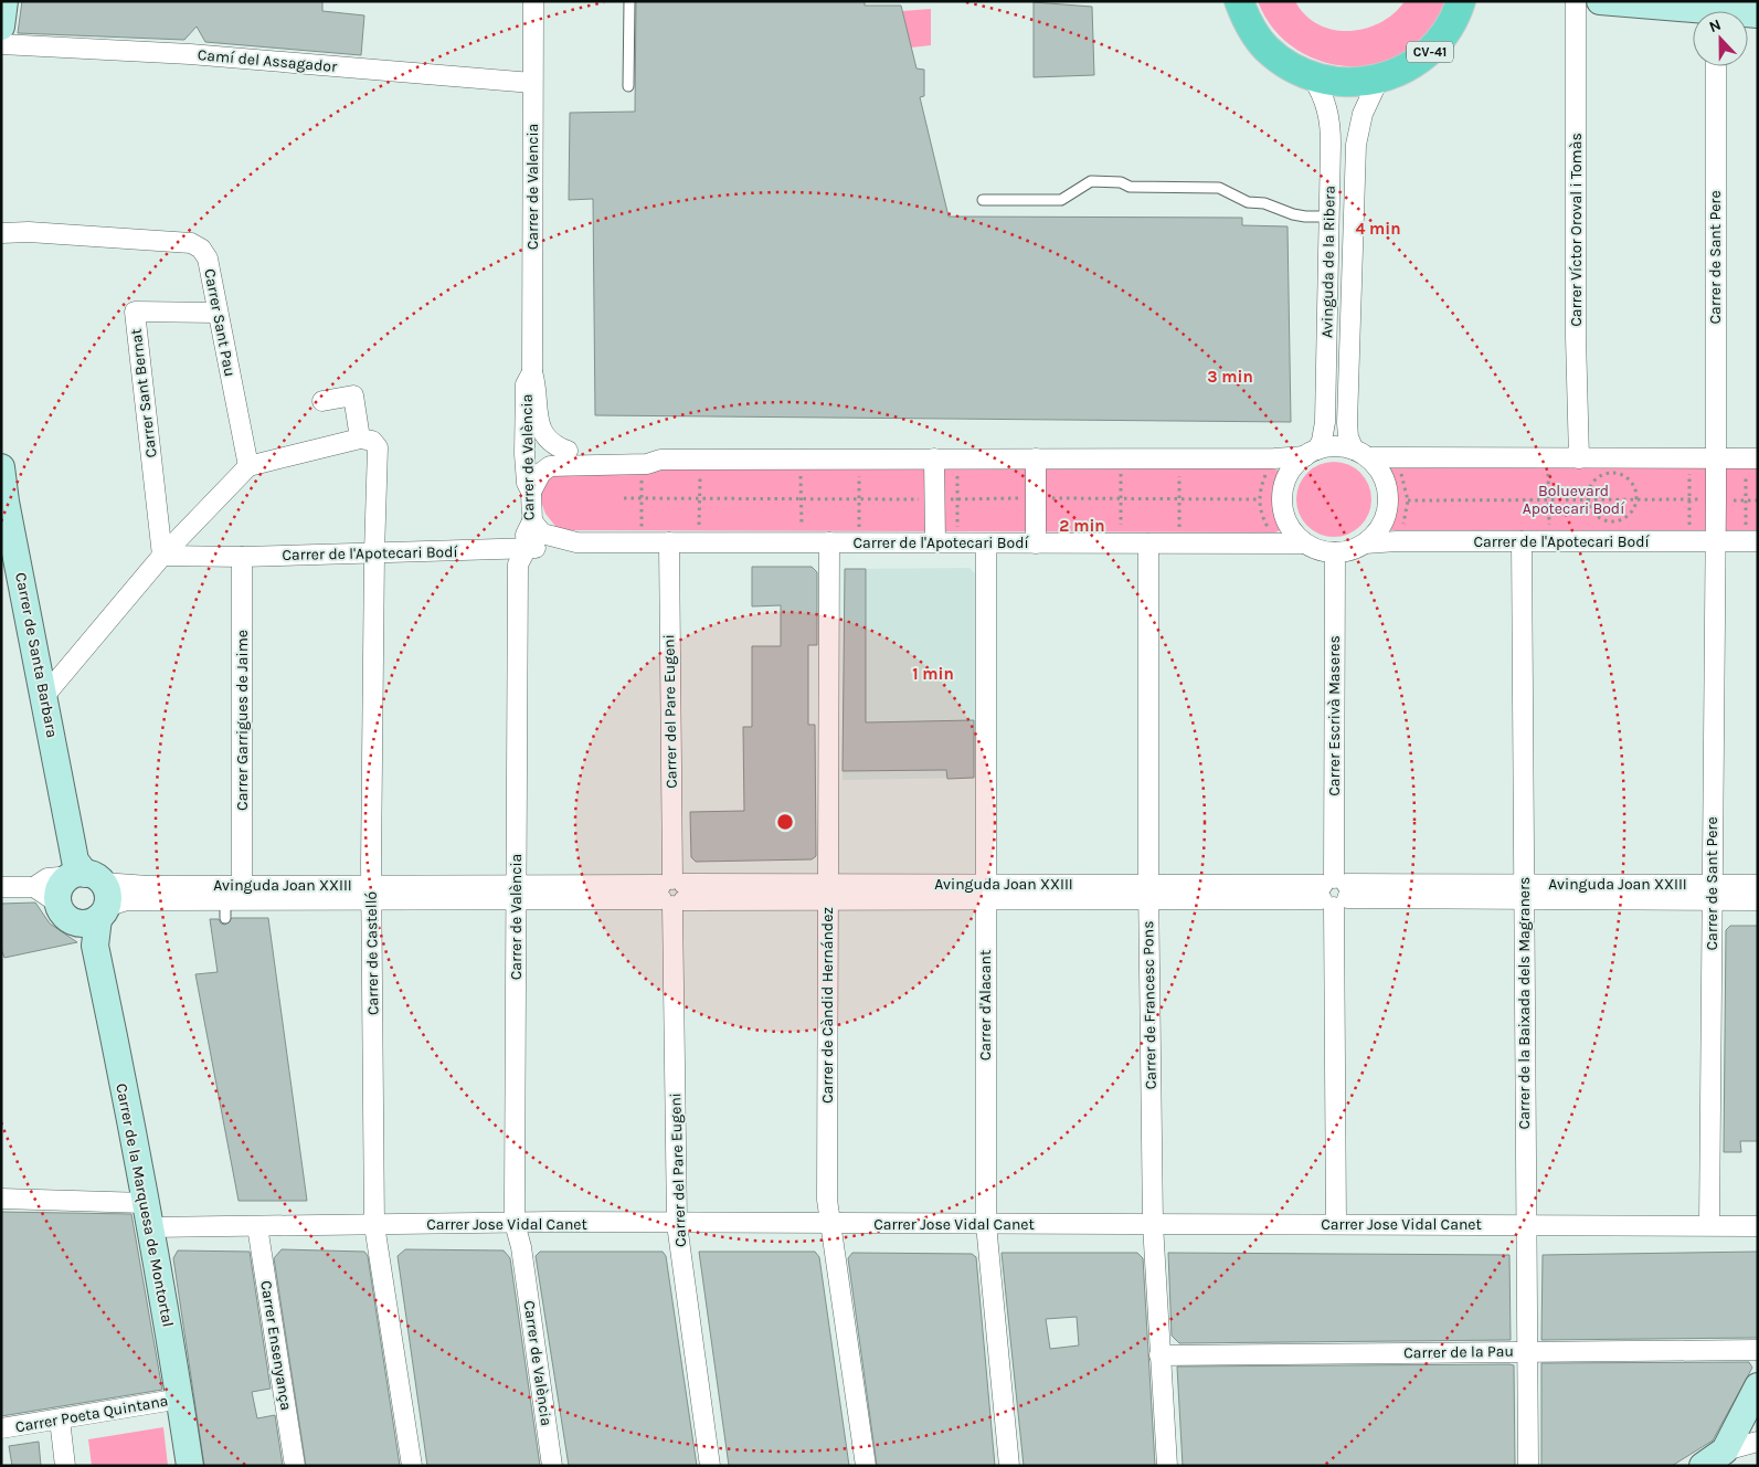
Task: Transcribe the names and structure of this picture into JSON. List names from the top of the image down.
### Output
{
  "streets": {
    "main road": ["CV-41"],
    "street": [
      "Camí del Assagador",
      "Carrer de Valencia",
      "Carrer Víctor Oroval i Tomàs",
      "Carrer de Sant Pere",
      "Avinguda de la Ribera",
      "Carrer Sant Pau",
      "Carrer Sant Bernat",
      "Carrer de València",
      "Carrer de l'Apotecari Bodí",
      "Carrer de Santa Barbara",
      "Carrer del Pare Eugeni",
      "Carrer Escrivà Maseres",
      "Carrer Garrigues de Jaime",
      "Avinguda Joan XXIII",
      "Carrer de Castelló",
      "Carrer de la Baixada dels Magraners",
      "Carrer de Càndid Hernández",
      "Carrer d'Alacant",
      "Carrer de Francesc Pons",
      "Carrer de la Marquesa de Montortal",
      "Carrer Jose Vidal Canet",
      "Carrer Ensenyança",
      "Carrer de la Pau",
      "Carrer Poeta Quintana"
    ]
  },
  "crossings": [
    ["CV-41", "Avinguda de la Ribera"],
    ["Camí del Assagador", "Carrer de Valencia"],
    ["Carrer de Valencia", "Carrer de València"],
    ["Carrer de Sant Pere", "Carrer de l'Apotecari Bodí"],
    ["Carrer de Sant Pere", "Avinguda Joan XXIII"],
    ["Carrer de Sant Pere", "Carrer Jose Vidal Canet"],
    ["Avinguda de la Ribera", "Carrer de l'Apotecari Bodí"],
    ["Avinguda de la Ribera", "Carrer Escrivà Maseres"],
    ["Carrer Sant Pau", "Carrer Sant Bernat"],
    ["Carrer Sant Bernat", "Carrer de l'Apotecari Bodí"],
    ["Carrer de València", "Carrer de l'Apotecari Bodí"],
    ["Carrer de València", "Avinguda Joan XXIII"],
    ["Carrer de València", "Carrer Jose Vidal Canet"],
    ["Carrer de l'Apotecari Bodí", "Carrer del Pare Eugeni"],
    ["Carrer de l'Apotecari Bodí", "Carrer Escrivà Maseres"],
    ["Carrer de l'Apotecari Bodí", "Carrer Garrigues de Jaime"],
    ["Carrer de l'Apotecari Bodí", "Carrer de Castelló"],
    ["Carrer de l'Apotecari Bodí", "Carrer de la Baixada dels Magraners"],
    ["Carrer de l'Apotecari Bodí", "Carrer de Càndid Hernández"],
    ["Carrer de l'Apotecari Bodí", "Carrer d'Alacant"],
    ["Carrer de l'Apotecari Bodí", "Carrer de Francesc Pons"],
    ["Carrer de Santa Barbara", "Avinguda Joan XXIII"],
    ["Carrer de Santa Barbara", "Carrer de la Marquesa de Montortal"],
    ["Carrer del Pare Eugeni", "Avinguda Joan XXIII"],
    ["Carrer del Pare Eugeni", "Carrer Jose Vidal Canet"],
    ["Carrer Escrivà Maseres", "Avinguda Joan XXIII"],
    ["Carrer Escrivà Maseres", "Carrer Jose Vidal Canet"],
    ["Carrer Garrigues de Jaime", "Avinguda Joan XXIII"],
    ["Avinguda Joan XXIII", "Carrer de Castelló"],
    ["Avinguda Joan XXIII", "Carrer de la Baixada dels Magraners"],
    ["Avinguda Joan XXIII", "Carrer de Càndid Hernández"],
    ["Avinguda Joan XXIII", "Carrer d'Alacant"],
    ["Avinguda Joan XXIII", "Carrer de Francesc Pons"],
    ["Avinguda Joan XXIII", "Carrer de la Marquesa de Montortal"],
    ["Carrer de Castelló", "Carrer Jose Vidal Canet"],
    ["Carrer de la Baixada dels Magraners", "Carrer Jose Vidal Canet"],
    ["Carrer de la Baixada dels Magraners", "Carrer de la Pau"],
    ["Carrer de Càndid Hernández", "Carrer Jose Vidal Canet"],
    ["Carrer d'Alacant", "Carrer Jose Vidal Canet"],
    ["Carrer de Francesc Pons", "Carrer Jose Vidal Canet"],
    ["Carrer de Francesc Pons", "Carrer de la Pau"],
    ["Carrer de la Marquesa de Montortal", "Carrer Jose Vidal Canet"],
    ["Carrer de la Marquesa de Montortal", "Carrer Poeta Quintana"],
    ["Carrer Jose Vidal Canet", "Carrer Ensenyança"]
  ],
  "parks": ["Boluevard Apotecari Bodí"],
  "north": "top",
  "rings": [
    "4 min",
    "3 min",
    "2 min",
    "1 min"
  ]
}
